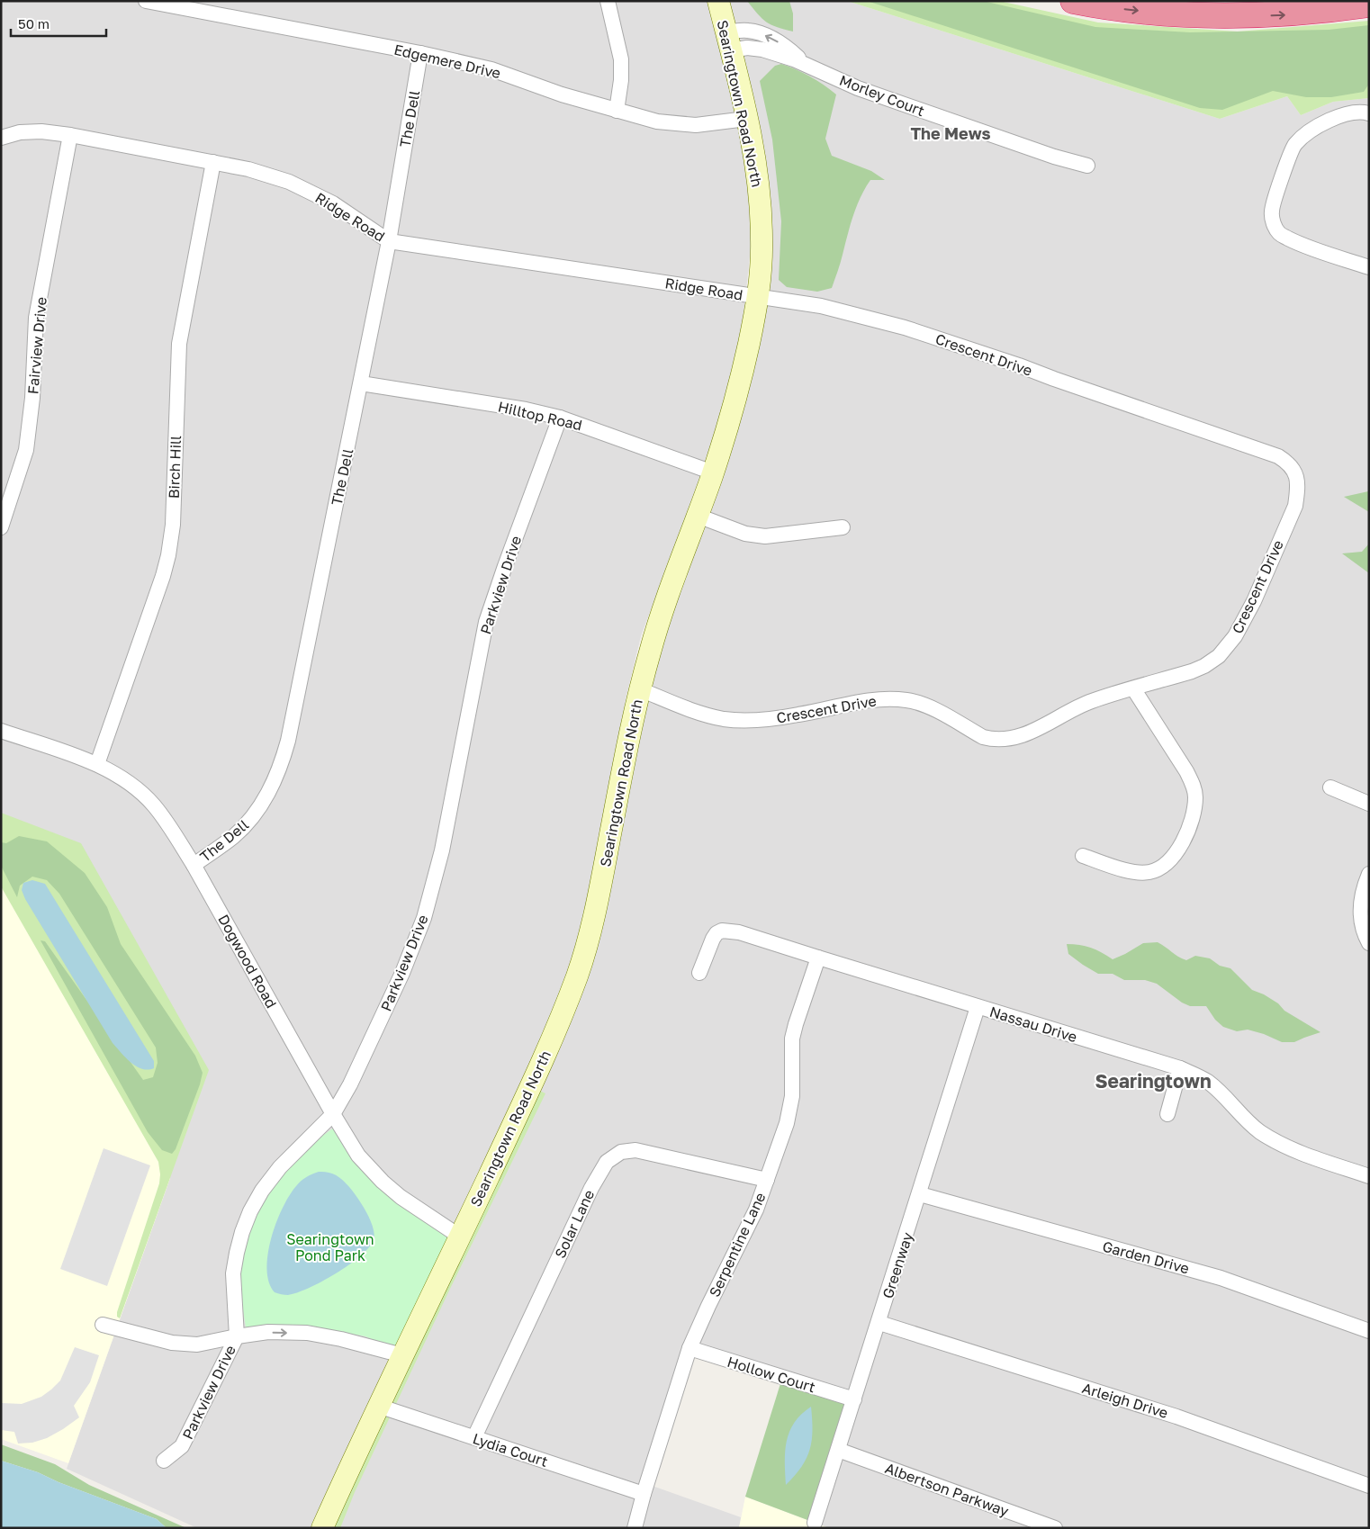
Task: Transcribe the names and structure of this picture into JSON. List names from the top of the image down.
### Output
{
  "streets": {
    "main road": ["Searingtown Road North"],
    "street": [
      "Edgemere Drive",
      "Morley Court",
      "The Dell",
      "Ridge Road",
      "Fairview Drive",
      "Crescent Drive",
      "Hilltop Road",
      "Birch Hill",
      "Parkview Drive",
      "Dogwood Road",
      "Nassau Drive",
      "Solar Lane",
      "Serpentine Lane",
      "Garden Drive",
      "Greenway",
      "Hollow Court",
      "Arleigh Drive",
      "Lydia Court",
      "Albertson Parkway"
    ]
  },
  "crossings": [
    ["Edgemere Drive", "Searingtown Road North"],
    ["Edgemere Drive", "The Dell"],
    ["Morley Court", "Searingtown Road North"],
    ["Searingtown Road North", "Ridge Road"],
    ["Searingtown Road North", "Crescent Drive"],
    ["Searingtown Road North", "Hilltop Road"],
    ["Searingtown Road North", "Dogwood Road"],
    ["Searingtown Road North", "Lydia Court"],
    ["The Dell", "Ridge Road"],
    ["The Dell", "Hilltop Road"],
    ["The Dell", "Dogwood Road"],
    ["Ridge Road", "Fairview Drive"],
    ["Ridge Road", "Crescent Drive"],
    ["Ridge Road", "Birch Hill"],
    ["Hilltop Road", "Parkview Drive"],
    ["Birch Hill", "Dogwood Road"],
    ["Parkview Drive", "Dogwood Road"],
    ["Nassau Drive", "Serpentine Lane"],
    ["Nassau Drive", "Greenway"],
    ["Solar Lane", "Serpentine Lane"],
    ["Solar Lane", "Lydia Court"],
    ["Serpentine Lane", "Hollow Court"],
    ["Serpentine Lane", "Lydia Court"],
    ["Garden Drive", "Greenway"],
    ["Greenway", "Hollow Court"],
    ["Greenway", "Arleigh Drive"],
    ["Greenway", "Albertson Parkway"]
  ],
  "districts": ["The Mews", "Searingtown"],
  "parks": ["Searingtown Pond Park"],
  "scale_bar": "50 m"
}
